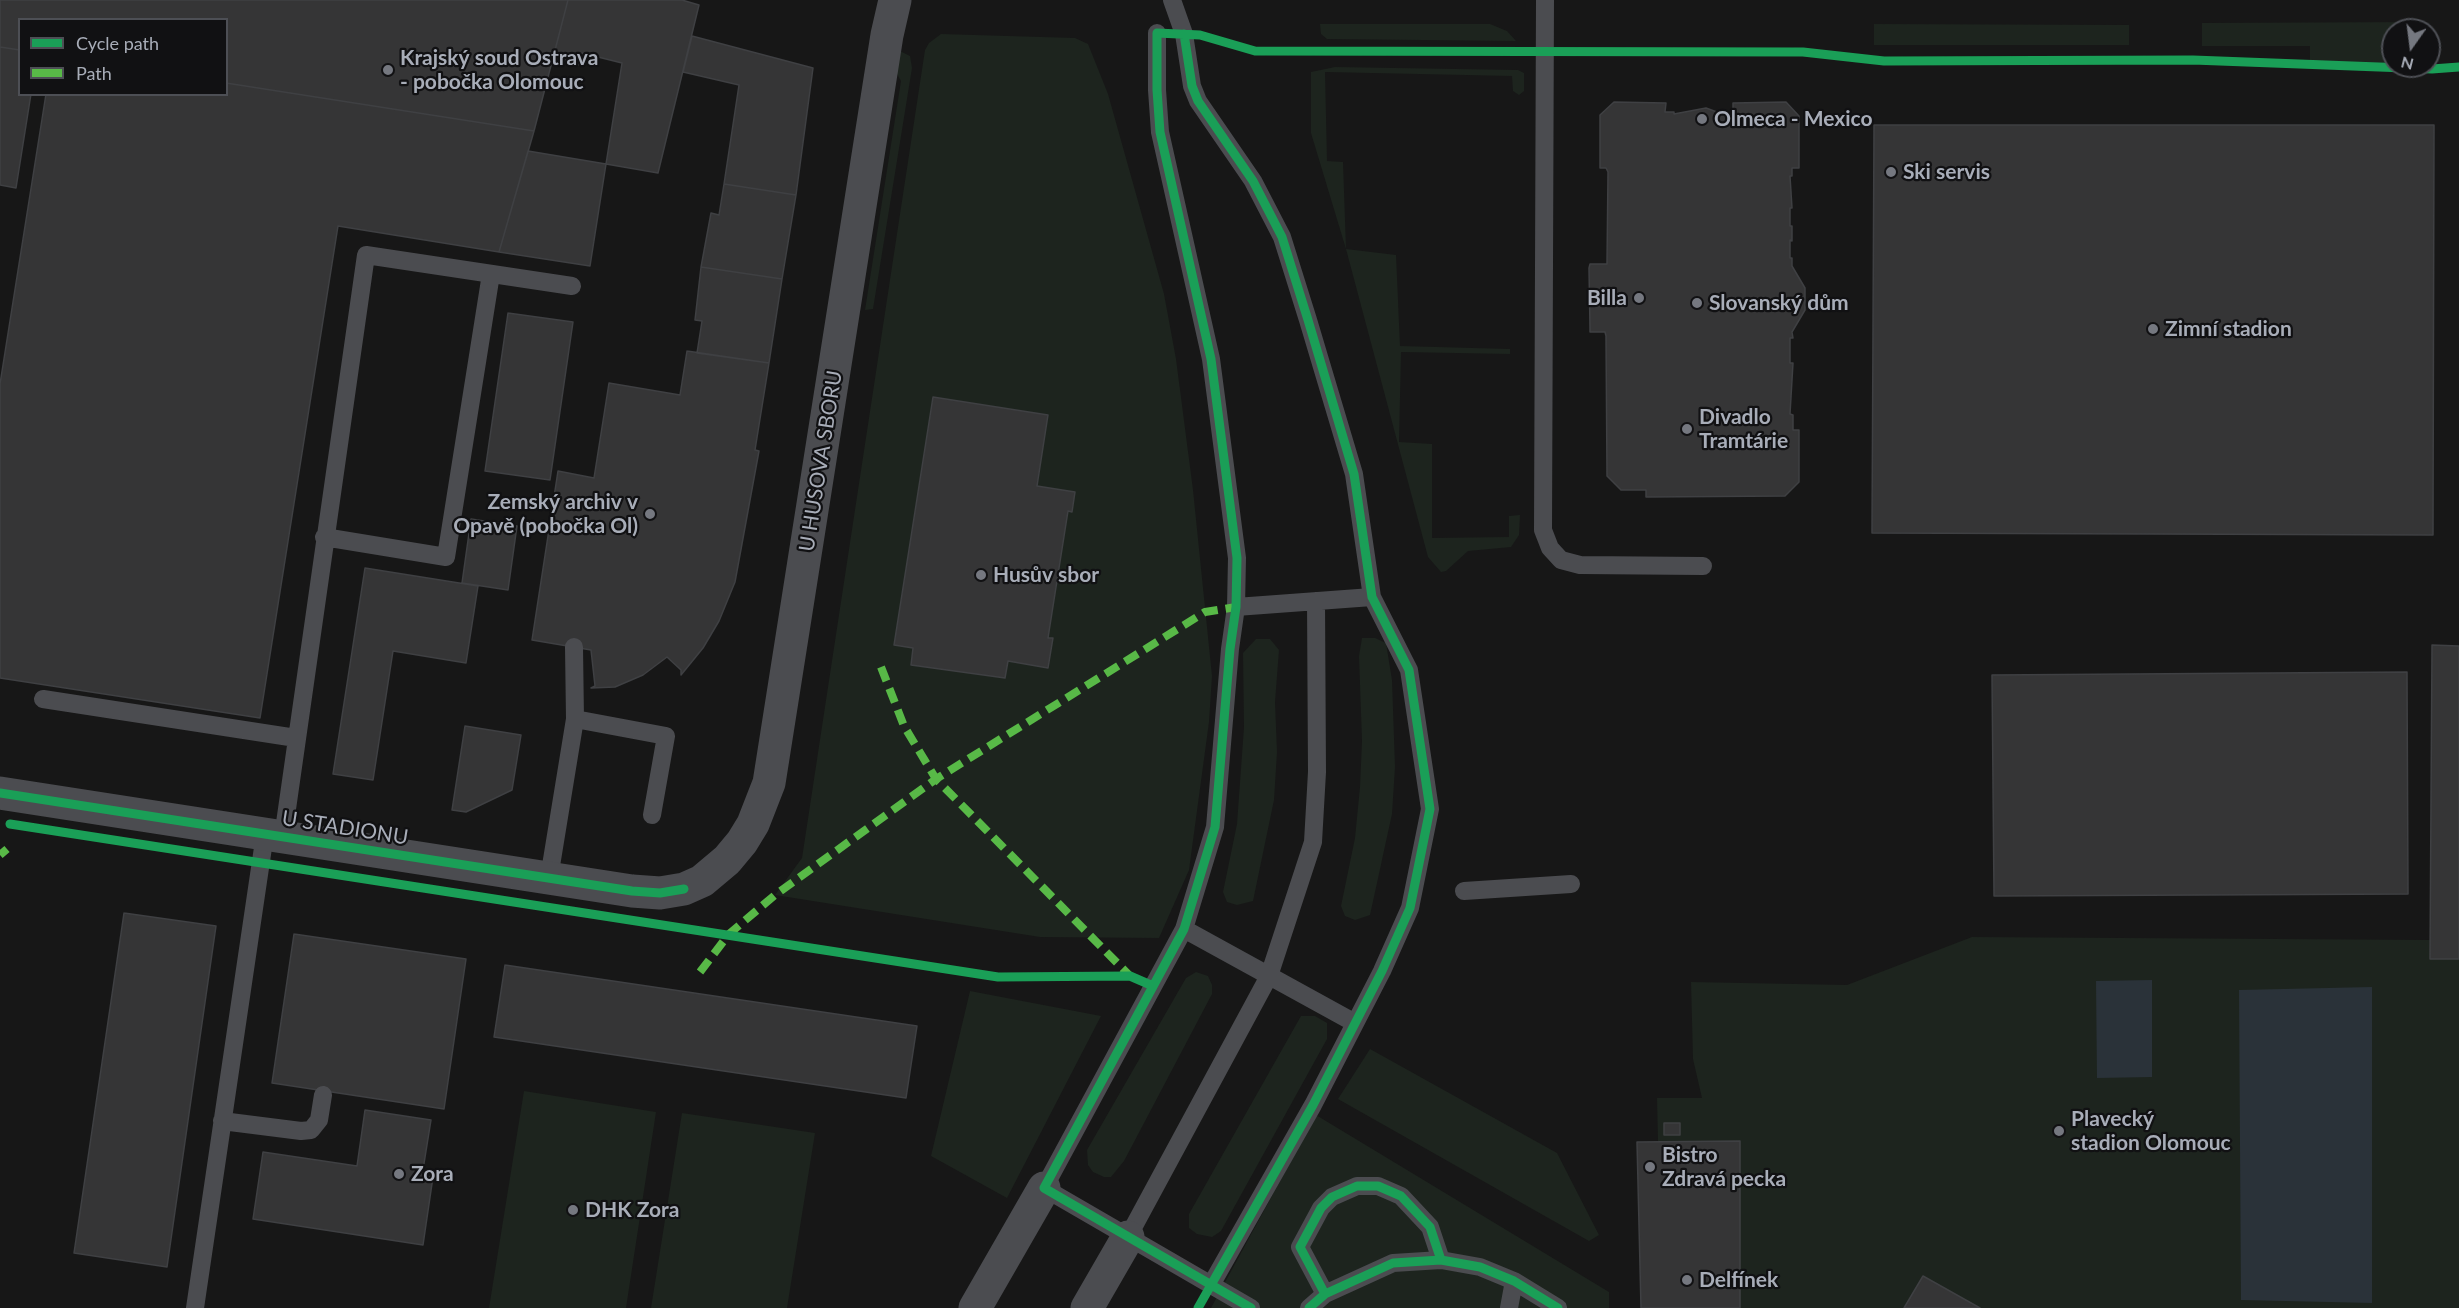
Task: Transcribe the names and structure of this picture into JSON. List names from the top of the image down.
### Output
{
  "streets": {
    "street": ["U HUSOVA SBORU", "U STADIONU"]
  },
  "crossings": [
    ["U HUSOVA SBORU", "U STADIONU"]
  ],
  "places": [
    "Krajský soud Ostrava - pobočka Olomouc",
    "Olmeca - Mexico",
    "Ski servis",
    "Billa",
    "Slovanský dům",
    "Zimní stadion",
    "Divadlo Tramtárie",
    "Zemský archiv v Opavě (pobočka Ol)",
    "Husův sbor",
    "Plavecký stadion Olomouc",
    "Bistro Zdravá pecka",
    "Zora",
    "DHK Zora",
    "Delfínek"
  ],
  "legend": ["Cycle path", "Path"],
  "north": "bottom"
}
